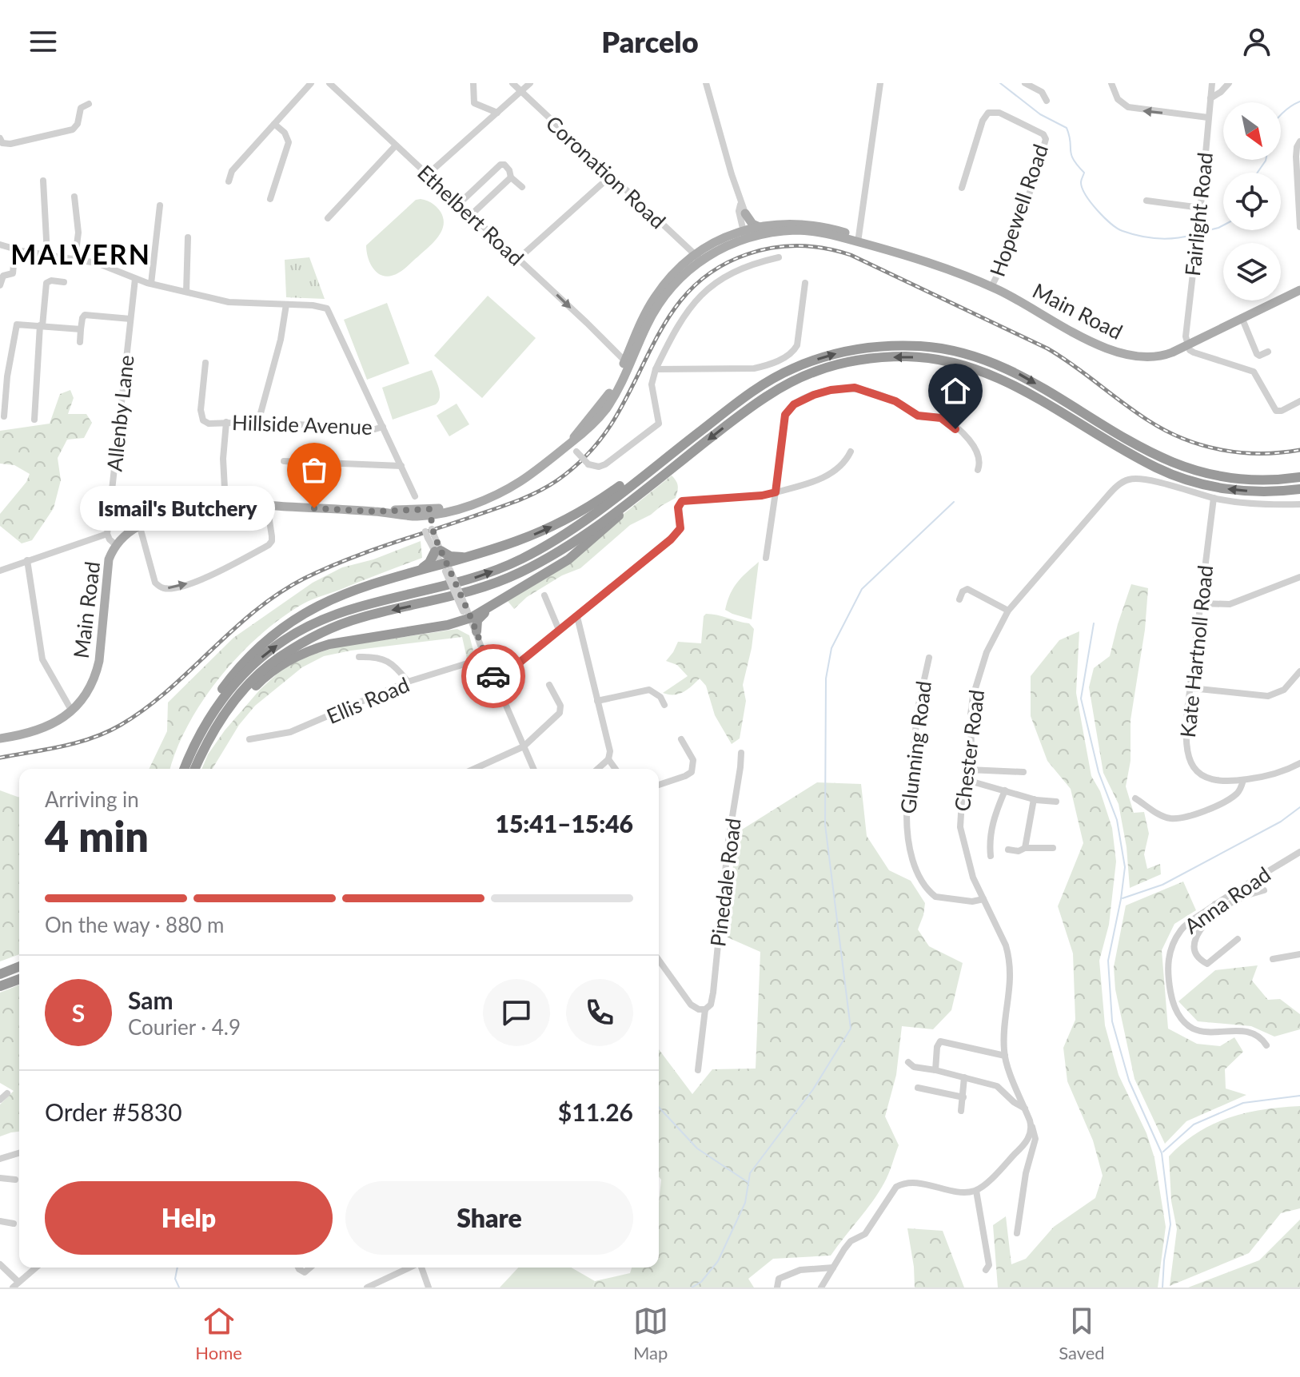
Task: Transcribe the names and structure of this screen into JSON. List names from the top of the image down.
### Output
{
  "streets": {
    "main road": ["Main Road"],
    "street": [
      "Coronation Road",
      "Hopewell Road",
      "Fairlight Road",
      "Ethelbert Road",
      "Allenby Lane",
      "Hillside Avenue",
      "Kate Hartnoll Road",
      "Ellis Road",
      "Glunning Road",
      "Chester Road",
      "Pinedale Road",
      "Anna Road"
    ]
  },
  "crossings": [
    ["Coronation Road", "Main Road"],
    ["Hopewell Road", "Main Road"],
    ["Fairlight Road", "Main Road"],
    ["Ethelbert Road", "Main Road"],
    ["Kate Hartnoll Road", "Chester Road"],
    ["Glunning Road", "Chester Road"]
  ],
  "districts": ["MALVERN"],
  "places": ["Ismail's Butchery"],
  "north": "bottom right",
  "page": {
    "header": "Parcelo",
    "bubble": "Ismail's Butchery",
    "heading": ["4 min", "Arriving in", "15:41–15:46"],
    "panel": [
      "Sam",
      "Courier · 4.9",
      "Order #5830",
      "$11.26"
    ],
    "bar": "On the way · 880 m",
    "round": "S",
    "buttons": ["Help", "Share"],
    "tabs": ["Home", "Map", "Saved"]
  }
}
